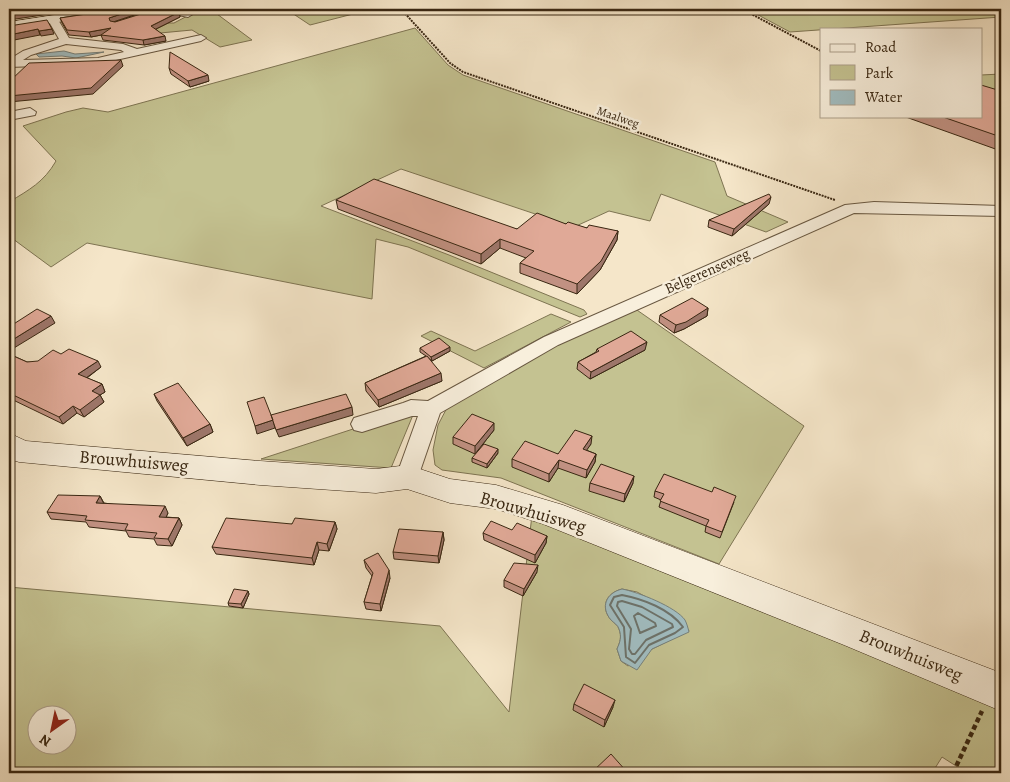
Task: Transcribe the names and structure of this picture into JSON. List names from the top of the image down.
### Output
{
  "streets": {
    "street": ["Belgerenseweg", "Brouwhuisweg"],
    "path": ["Maalweg"]
  },
  "crossings": [
    ["Maalweg", "Belgerenseweg"]
  ],
  "legend": ["Road", "Park", "Water"],
  "north": "bottom left"
}
